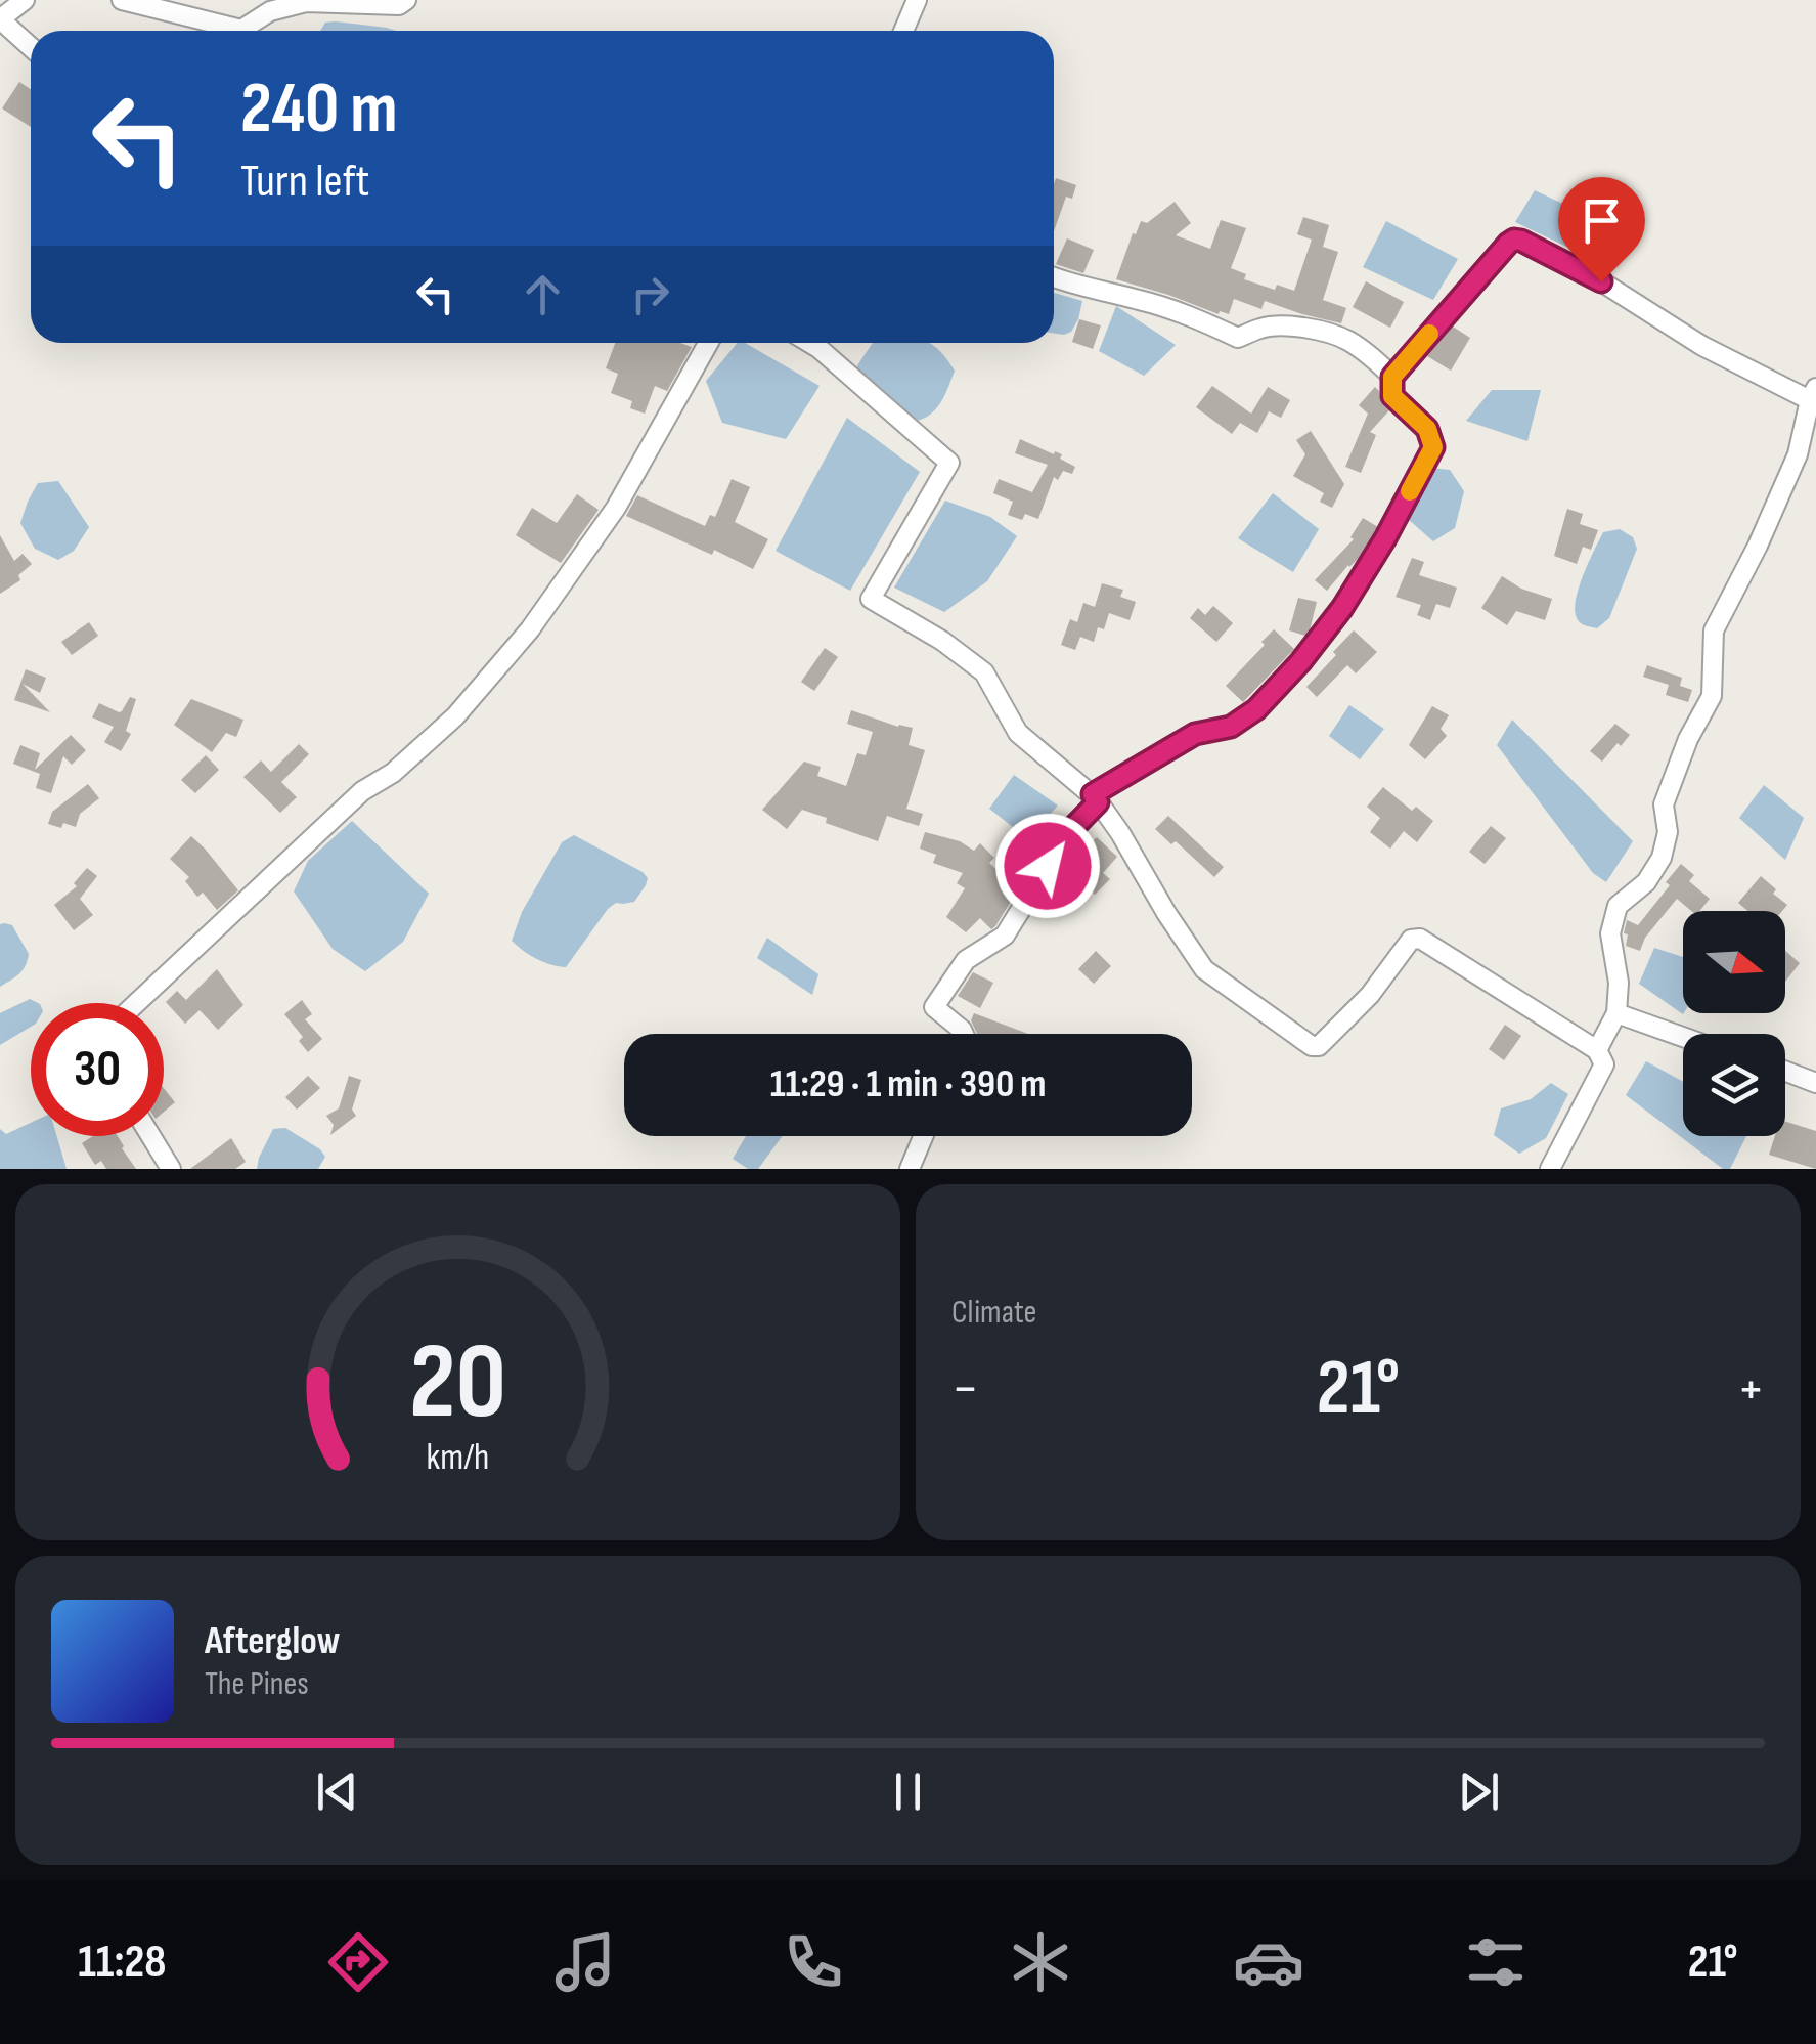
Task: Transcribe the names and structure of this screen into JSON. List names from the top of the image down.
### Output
{
  "north": "right",
  "page": {
    "turn": ["240 m", "Turn left"],
    "limit": "30",
    "trip": "11:29 · 1 min · 390 m",
    "tile": "Climate",
    "heat": ["−", "21°", "+"],
    "song": ["Afterglow", "The Pines"],
    "tabs": ["11:28", "21°"],
    "gauge": ["20", "km/h"]
  }
}
